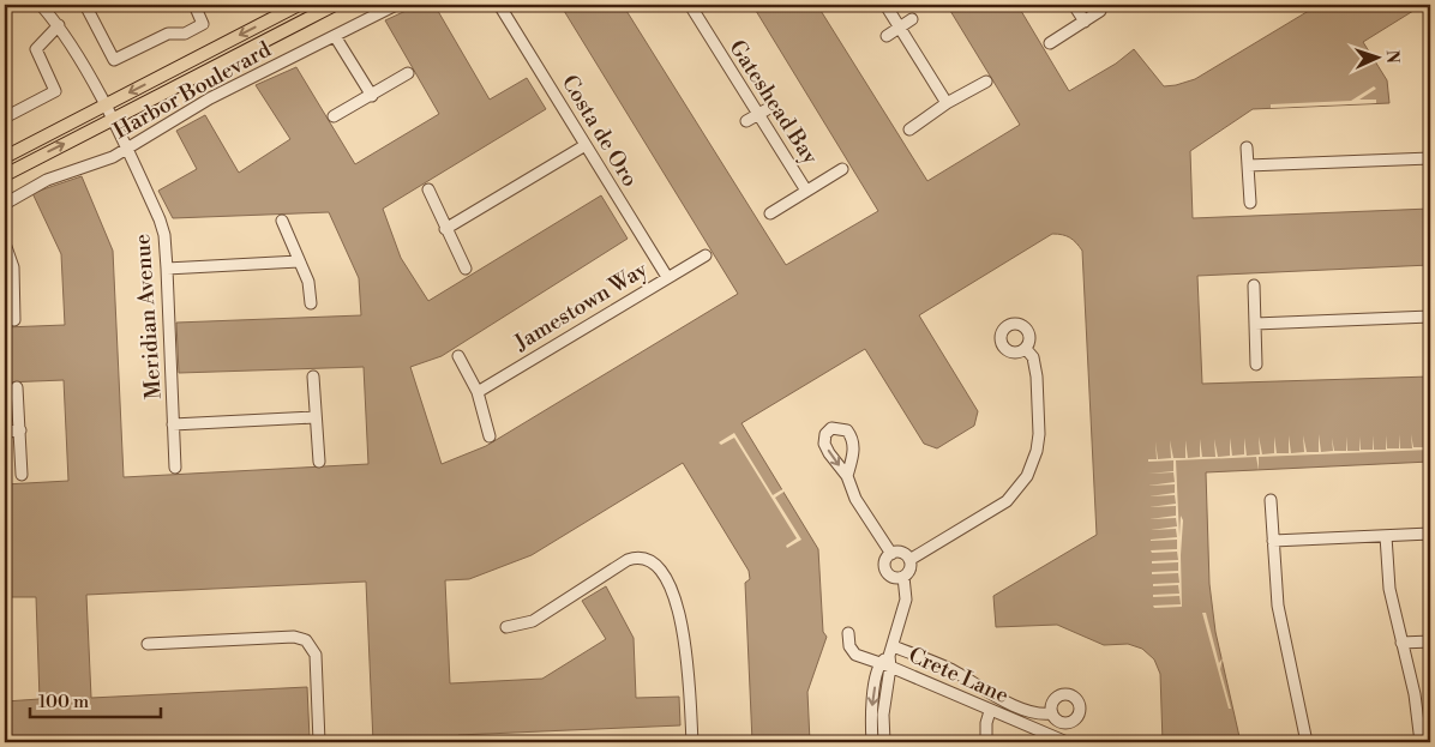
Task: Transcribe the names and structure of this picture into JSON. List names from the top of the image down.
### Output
{
  "streets": {
    "street": [
      "Harbor Boulevard",
      "Gateshead Bay",
      "Costa de Oro",
      "Jamestown Way",
      "Meridian Avenue",
      "Crete Lane"
    ]
  },
  "crossings": [
    ["Harbor Boulevard", "Meridian Avenue"],
    ["Costa de Oro", "Jamestown Way"]
  ],
  "scale_bar": "100 m",
  "north": "right"
}
